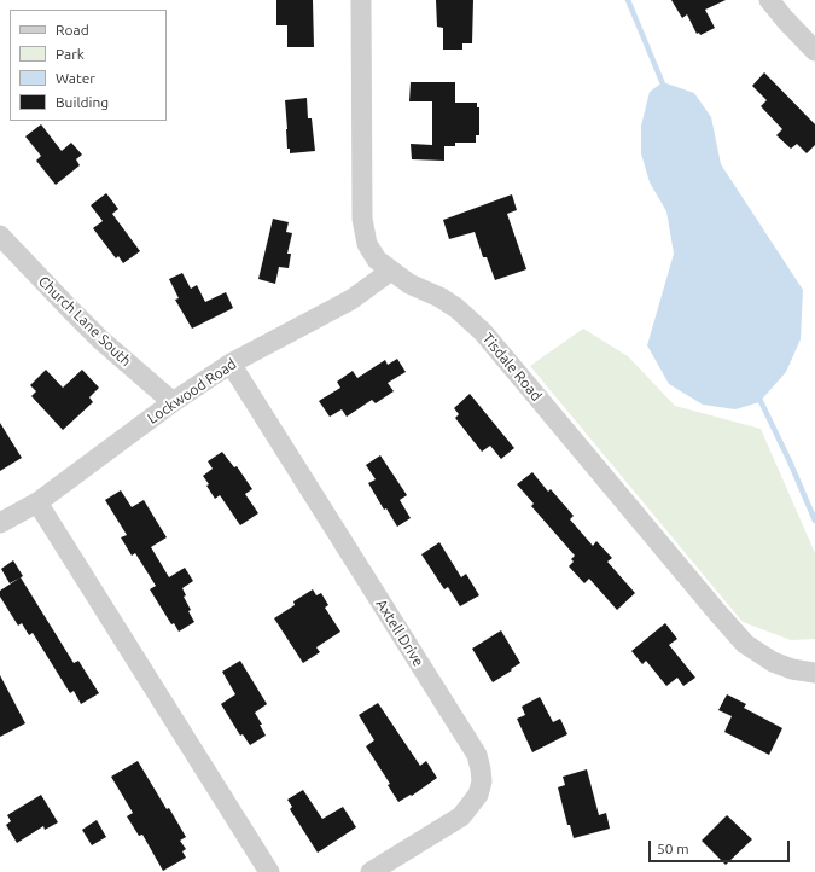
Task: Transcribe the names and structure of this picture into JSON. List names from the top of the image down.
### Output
{
  "streets": {
    "street": [
      "Church Lane South",
      "Tisdale Road",
      "Lockwood Road",
      "Axtell Drive"
    ]
  },
  "crossings": [
    ["Church Lane South", "Lockwood Road"],
    ["Tisdale Road", "Lockwood Road"],
    ["Lockwood Road", "Axtell Drive"]
  ],
  "legend": [
    "Road",
    "Park",
    "Water",
    "Building"
  ],
  "scale_bar": "50 m"
}
